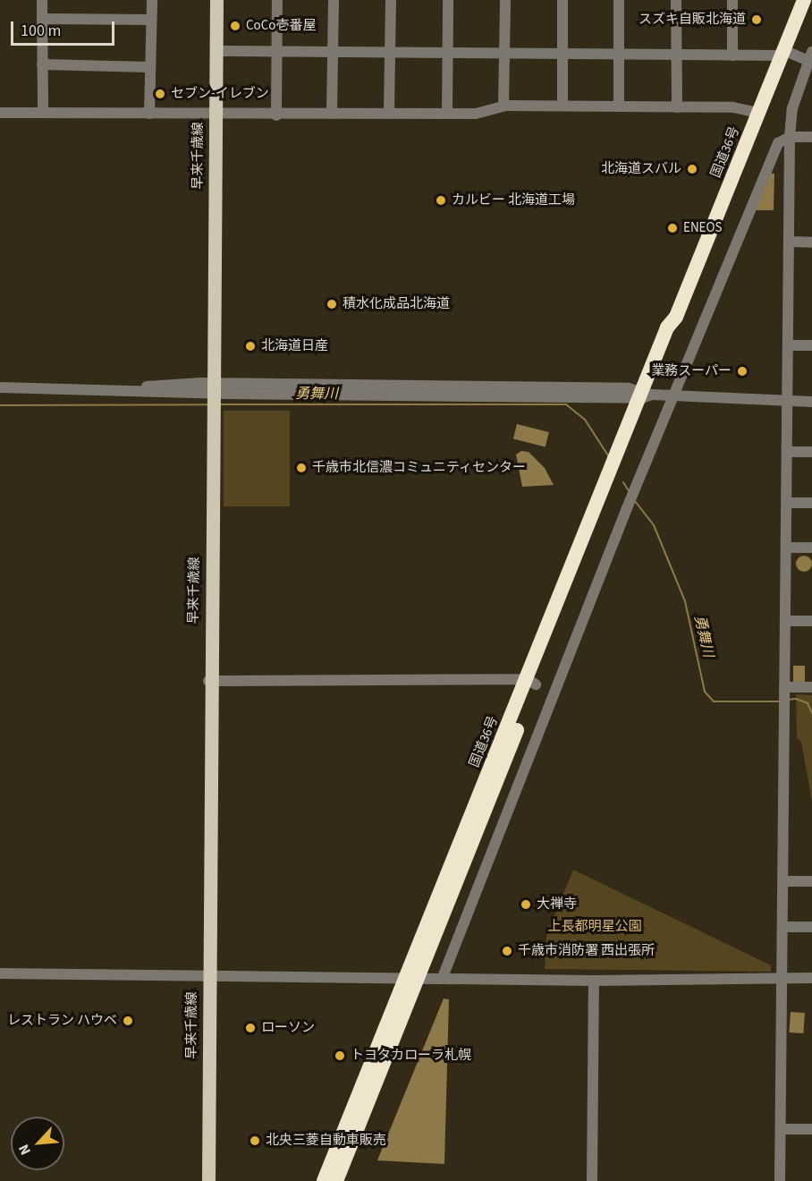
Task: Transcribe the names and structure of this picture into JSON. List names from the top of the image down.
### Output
{
  "streets": {
    "highway": ["国道36号"],
    "main road": ["早来千歳線"]
  },
  "water": ["勇舞川"],
  "parks": ["上長都明星公園"],
  "places": [
    "スズキ自販北海道",
    "CoCo壱番屋",
    "セブン-イレブン",
    "北海道スバル",
    "カルビー 北海道工場",
    "ENEOS",
    "積水化成品北海道",
    "北海道日産",
    "業務スーパー",
    "千歳市北信濃コミュニティセンター",
    "大禅寺",
    "千歳市消防署 西出張所",
    "レストラン ハウベ",
    "ローソン",
    "トヨタカローラ札幌",
    "北央三菱自動車販売"
  ],
  "scale_bar": "100 m",
  "north": "bottom left"
}
